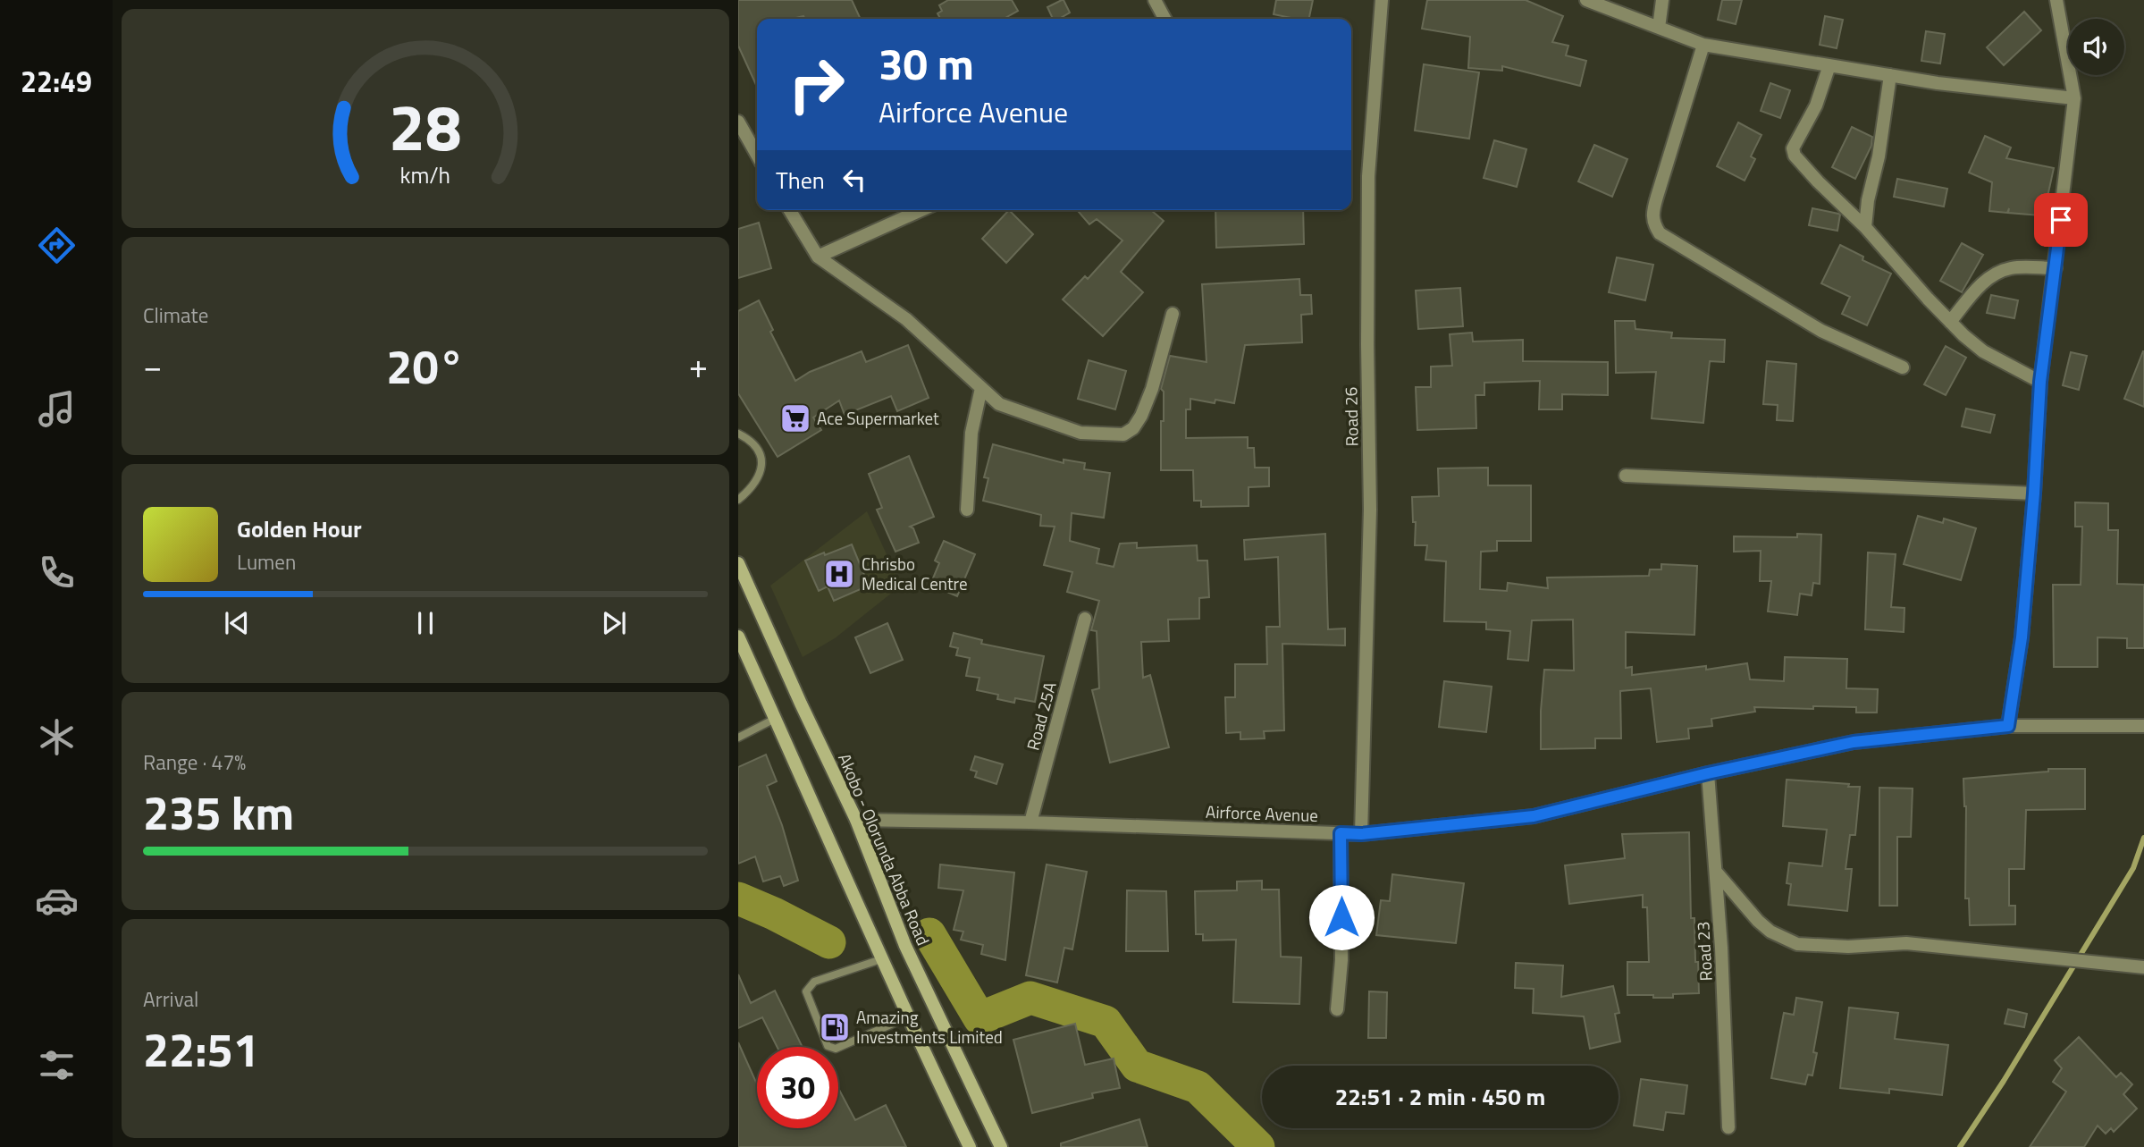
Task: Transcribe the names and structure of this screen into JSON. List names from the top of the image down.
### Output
{
  "streets": {
    "main road": ["Akobo - Olorunda Abba Road"],
    "street": [
      "Road 26",
      "Road 25A",
      "Airforce Avenue",
      "Road 23"
    ]
  },
  "crossings": [
    ["Road 26", "Airforce Avenue"],
    ["Road 25A", "Airforce Avenue"],
    ["Airforce Avenue", "Akobo - Olorunda Abba Road"],
    ["Airforce Avenue", "Road 23"]
  ],
  "places": {
    "supermarket": ["Ace Supermarket"],
    "hospital": ["Chrisbo Medical Centre"],
    "fuel station": ["Amazing Investments Limited"]
  },
  "page": {
    "tabs": "22:49",
    "turn": ["30 m", "Airforce Avenue"],
    "then": "Then",
    "tile": [
      "Climate",
      ["Range · 47%", "235 km"],
      ["Arrival", "22:51"]
    ],
    "heat": ["−", "20°", "+"],
    "song": ["Golden Hour", "Lumen"],
    "limit": "30",
    "trip": "22:51 · 2 min · 450 m",
    "gauge": ["28", "km/h"]
  }
}
